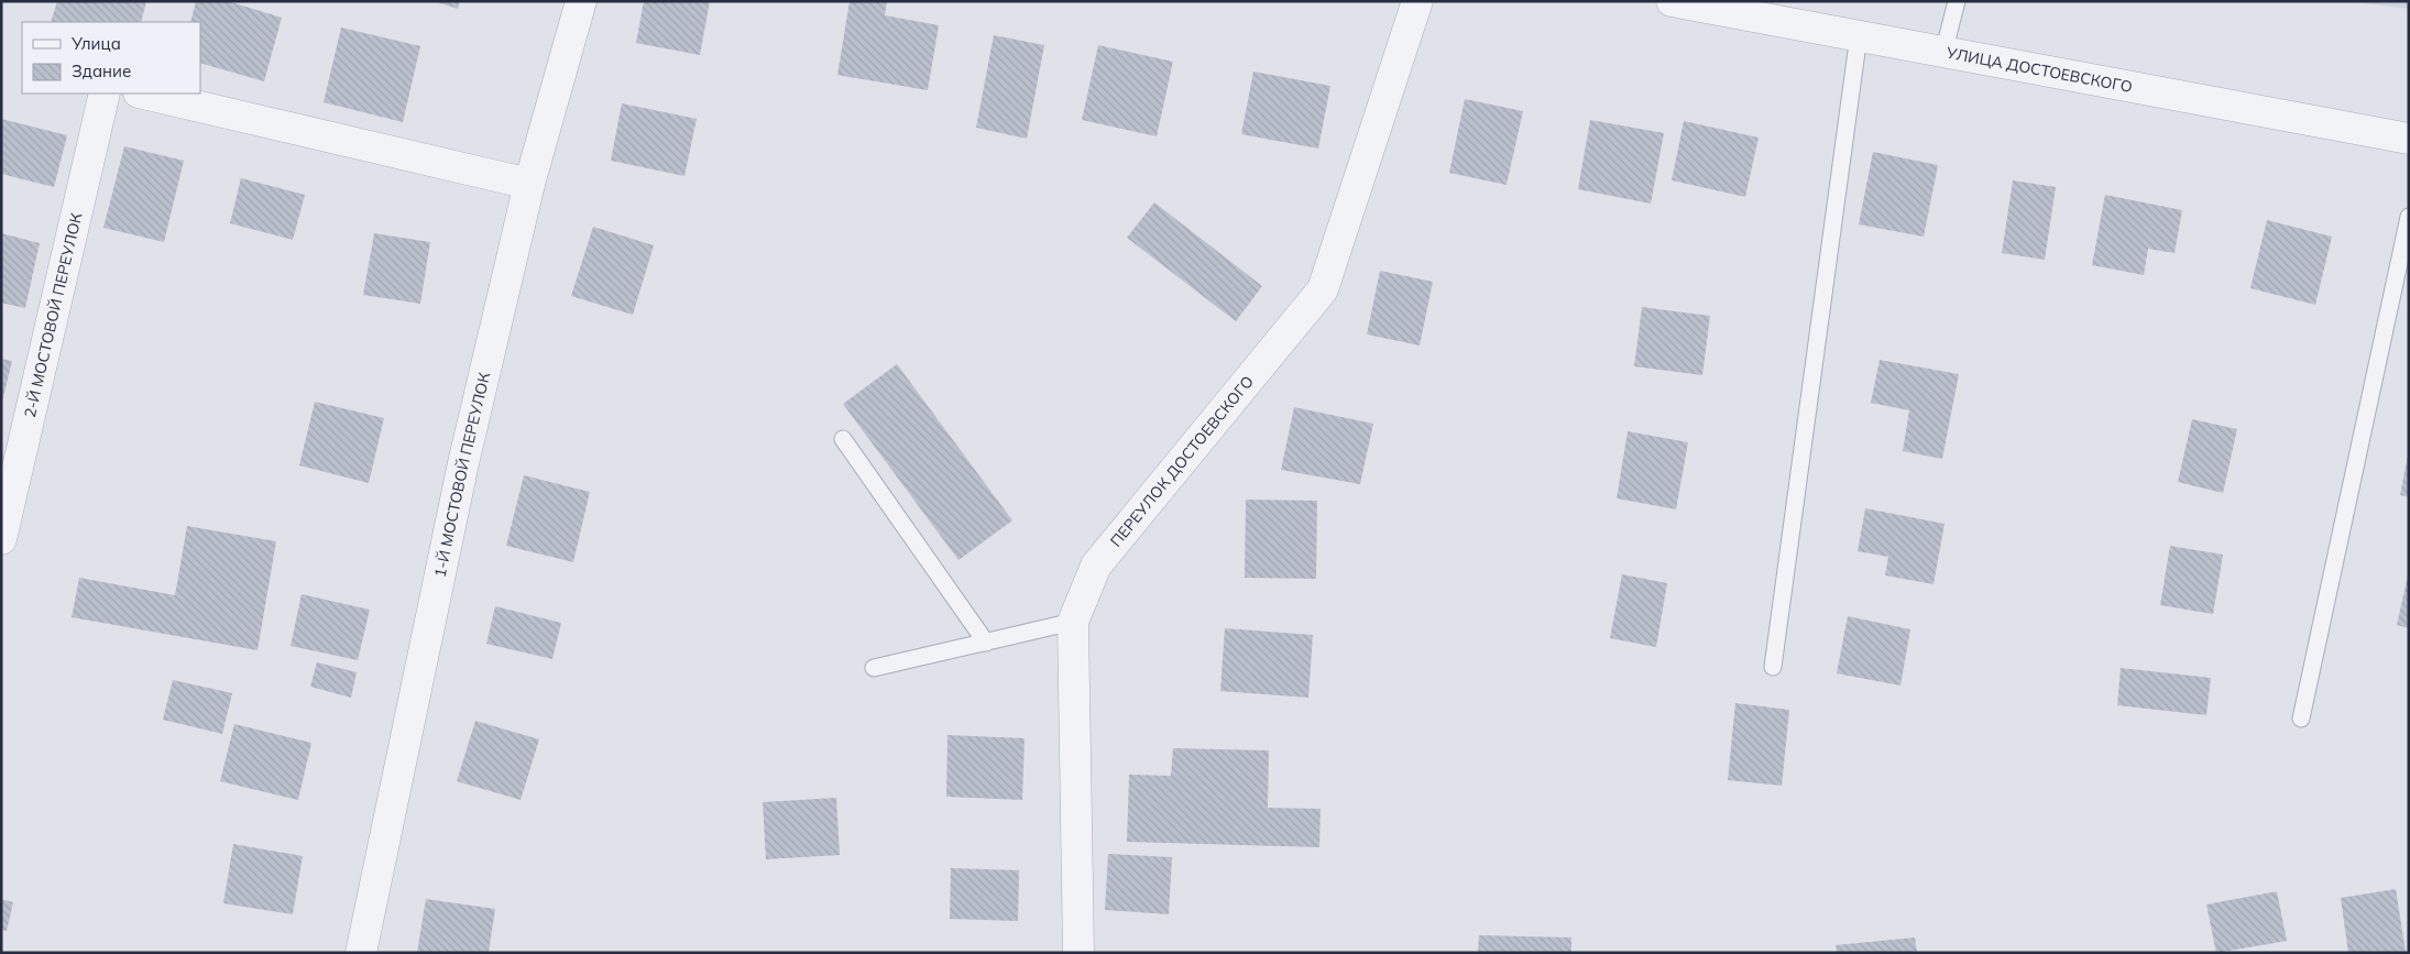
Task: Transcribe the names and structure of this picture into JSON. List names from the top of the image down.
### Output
{
  "streets": {
    "street": [
      "УЛИЦА ДОСТОЕВСКОГО",
      "2-Й МОСТОВОЙ ПЕРЕУЛОК",
      "ПЕРЕУЛОК ДОСТОЕВСКОГО",
      "1-Й МОСТОВОЙ ПЕРЕУЛОК"
    ]
  },
  "legend": ["Улица", "Здание"]
}
